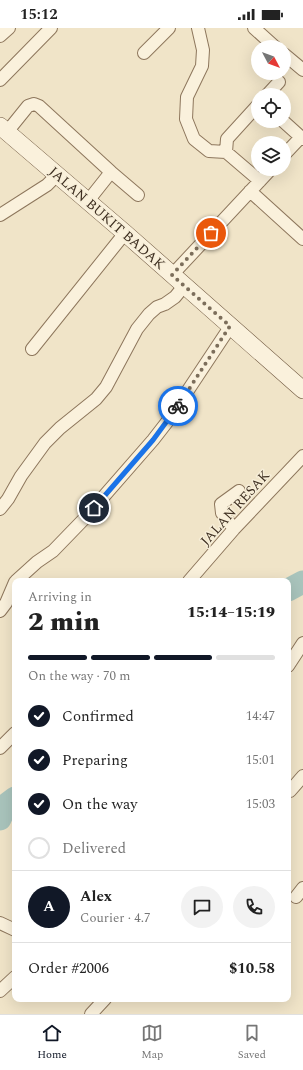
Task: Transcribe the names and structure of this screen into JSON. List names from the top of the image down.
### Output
{
  "streets": {
    "main road": ["JALAN BUKIT BADAK"],
    "street": ["JALAN RESAK"]
  },
  "north": "bottom right",
  "page": {
    "status": "15:12",
    "heading": ["2 min", "Arriving in", "15:14–15:19"],
    "panel": [
      "Alex",
      "Courier · 4.7",
      "Order #2006",
      "$10.58"
    ],
    "bar": "On the way · 70 m",
    "list": [
      ["Confirmed", "14:47"],
      ["Preparing", "15:01"],
      ["On the way", "15:03"],
      "Delivered"
    ],
    "round": "A",
    "tabs": ["Home", "Map", "Saved"]
  }
}
